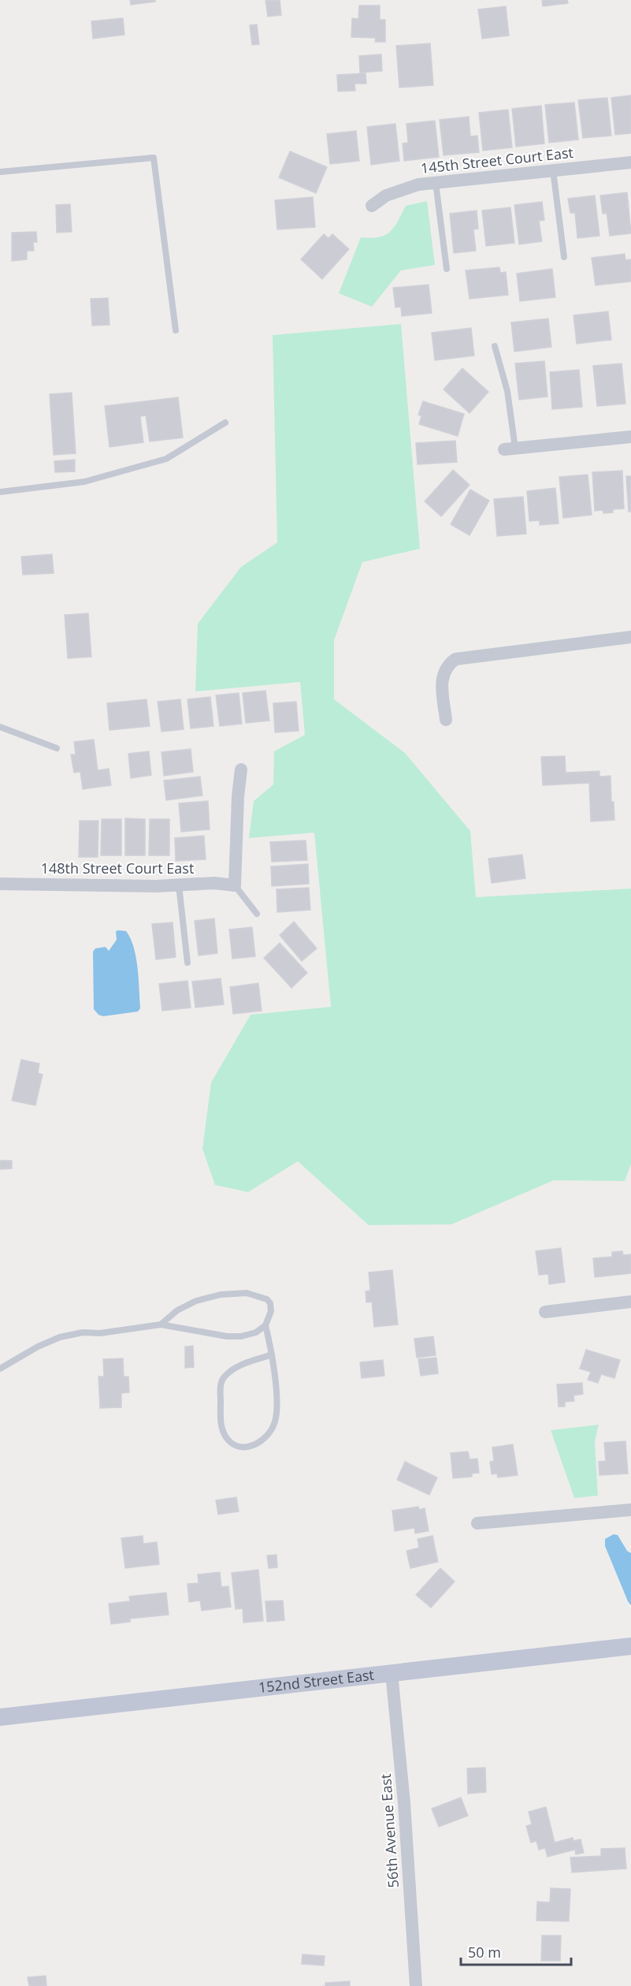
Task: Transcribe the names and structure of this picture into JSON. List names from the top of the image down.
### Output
{
  "streets": {
    "street": [
      "145th Street Court East",
      "148th Street Court East",
      "152nd Street East",
      "56th Avenue East"
    ]
  },
  "crossings": [
    ["152nd Street East", "56th Avenue East"]
  ],
  "scale_bar": "50 m"
}
